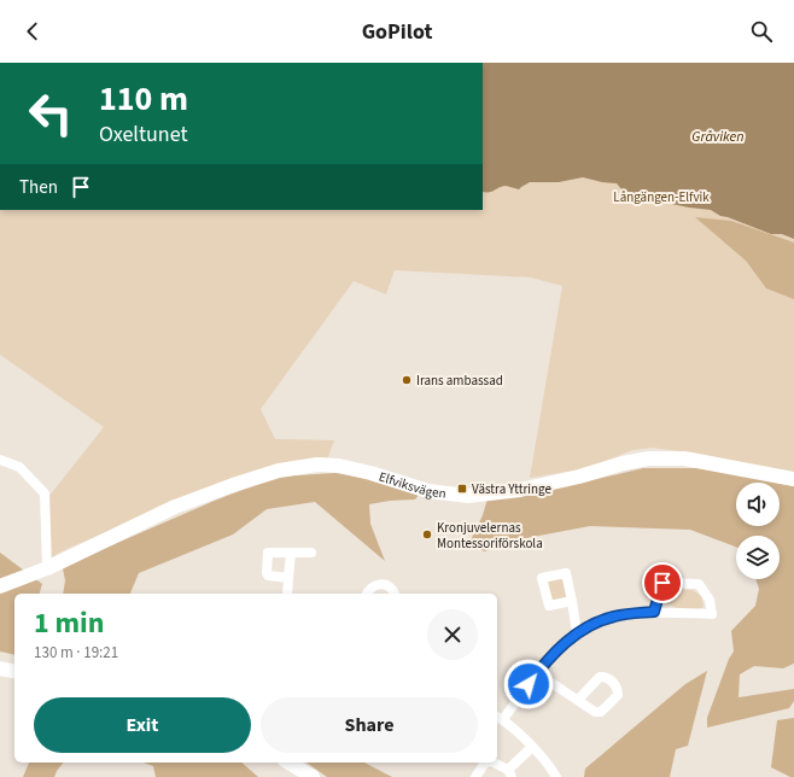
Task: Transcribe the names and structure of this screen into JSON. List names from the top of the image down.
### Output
{
  "streets": {
    "street": ["Elfviksvägen"]
  },
  "water": ["Gråviken"],
  "parks": ["Långängen-Elfvik"],
  "places": {
    "other": ["Irans ambassad", "Kronjuvelernas Montessoriförskola"],
    "transit": ["Västra Yttringe"]
  },
  "page": {
    "header": "GoPilot",
    "turn": ["110 m", "Oxeltunet"],
    "then": "Then",
    "heading": ["1 min", "130 m · 19:21"],
    "buttons": ["Exit", "Share"]
  }
}
